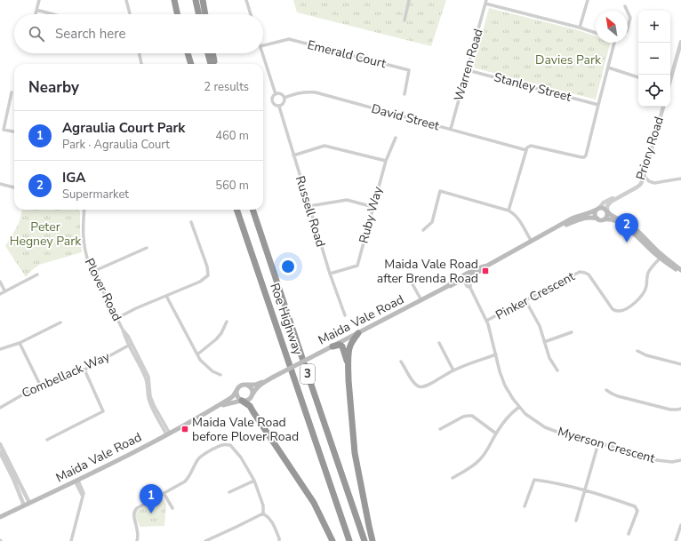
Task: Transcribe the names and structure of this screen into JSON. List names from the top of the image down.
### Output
{
  "streets": {
    "highway": ["Roe Highway", "3"],
    "main road": ["Maida Vale Road"],
    "street": [
      "Emerald Court",
      "Warren Road",
      "Stanley Street",
      "David Street",
      "Priory Road",
      "Russell Road",
      "Ruby Way",
      "Plover Road",
      "Pinker Crescent",
      "Combellack Way",
      "Myerson Crescent"
    ]
  },
  "crossings": [
    ["Warren Road", "Stanley Street"],
    ["Warren Road", "David Street"],
    ["David Street", "Russell Road"],
    ["Priory Road", "Maida Vale Road"],
    ["Russell Road", "Ruby Way"],
    ["Plover Road", "Maida Vale Road"],
    ["Plover Road", "Combellack Way"],
    ["Pinker Crescent", "Myerson Crescent"],
    ["Maida Vale Road", "Myerson Crescent"]
  ],
  "parks": ["Davies Park", "Peter Hegney Park"],
  "places": {
    "transit": ["Maida Vale Road after Brenda Road", "Maida Vale Road before Plover Road"]
  },
  "north": "top left",
  "page": {
    "map_buttons": ["+", "−"],
    "search": "Search here",
    "heading": ["Nearby", "2 results"],
    "list": [
      {
        "mark": "1",
        "name": "Agraulia Court Park",
        "note": "Park · Agraulia Court",
        "value": "460 m"
      },
      {
        "mark": "2",
        "name": "IGA",
        "note": "Supermarket",
        "value": "560 m"
      }
    ],
    "pins": ["2", "1"]
  }
}
